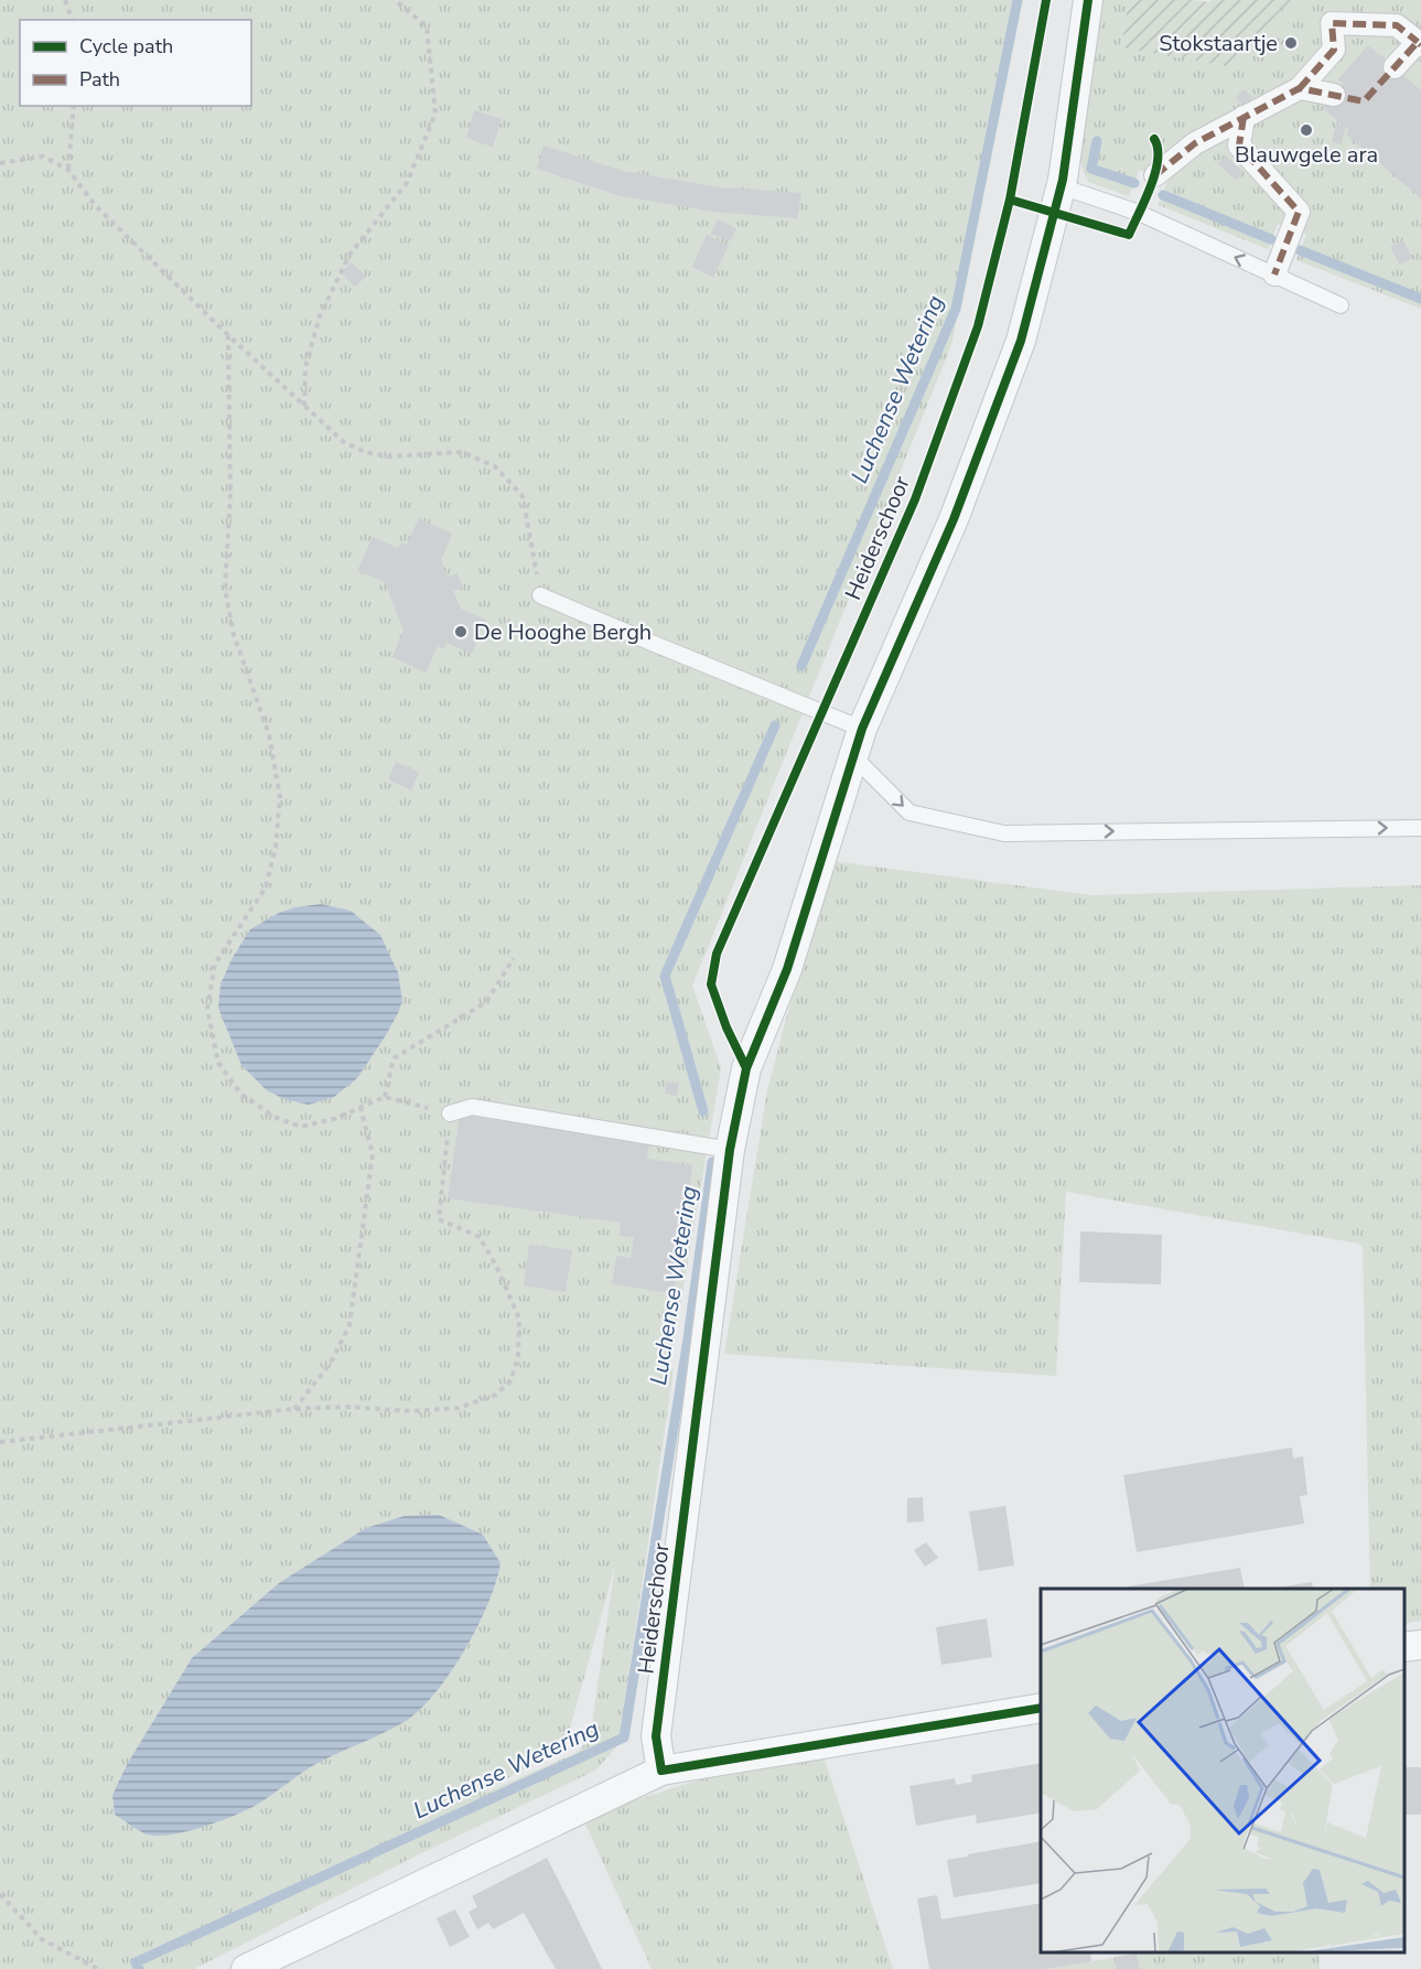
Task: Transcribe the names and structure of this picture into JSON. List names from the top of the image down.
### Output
{
  "streets": {
    "street": ["Heiderschoor"]
  },
  "water": ["Luchense Wetering"],
  "places": ["Stokstaartje", "Blauwgele ara", "De Hooghe Bergh"],
  "legend": ["Cycle path", "Path"]
}
